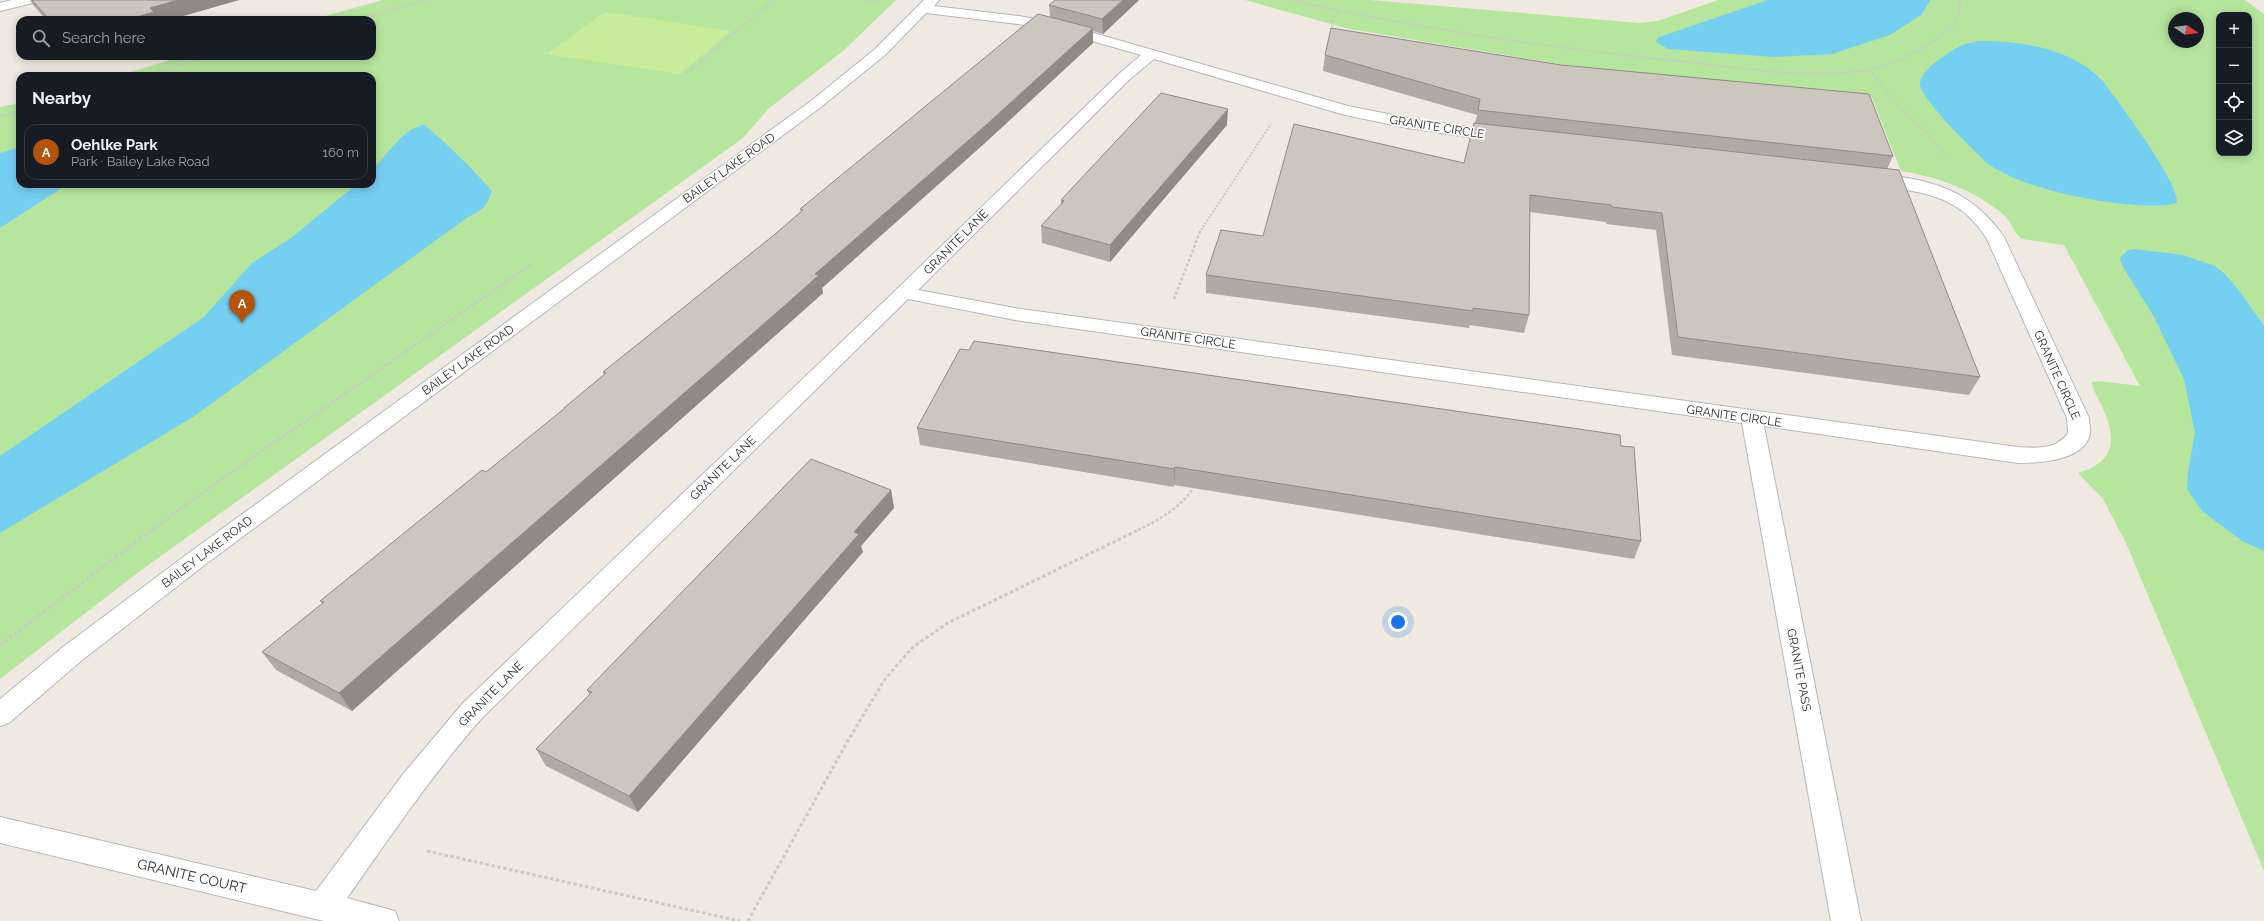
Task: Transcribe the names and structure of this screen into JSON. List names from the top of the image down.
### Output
{
  "streets": {
    "street": [
      "GRANITE CIRCLE",
      "BAILEY LAKE ROAD",
      "GRANITE LANE",
      "GRANITE PASS",
      "GRANITE COURT"
    ]
  },
  "crossings": [
    ["GRANITE CIRCLE", "BAILEY LAKE ROAD"],
    ["GRANITE CIRCLE", "GRANITE LANE"],
    ["GRANITE CIRCLE", "GRANITE PASS"],
    ["GRANITE LANE", "GRANITE COURT"]
  ],
  "north": "right",
  "page": {
    "map_buttons": ["+", "−"],
    "search": "Search here",
    "heading": "Nearby",
    "list": [
      {
        "mark": "A",
        "name": "Oehlke Park",
        "note": "Park · Bailey Lake Road",
        "value": "160 m"
      }
    ],
    "pins": "A"
  }
}
